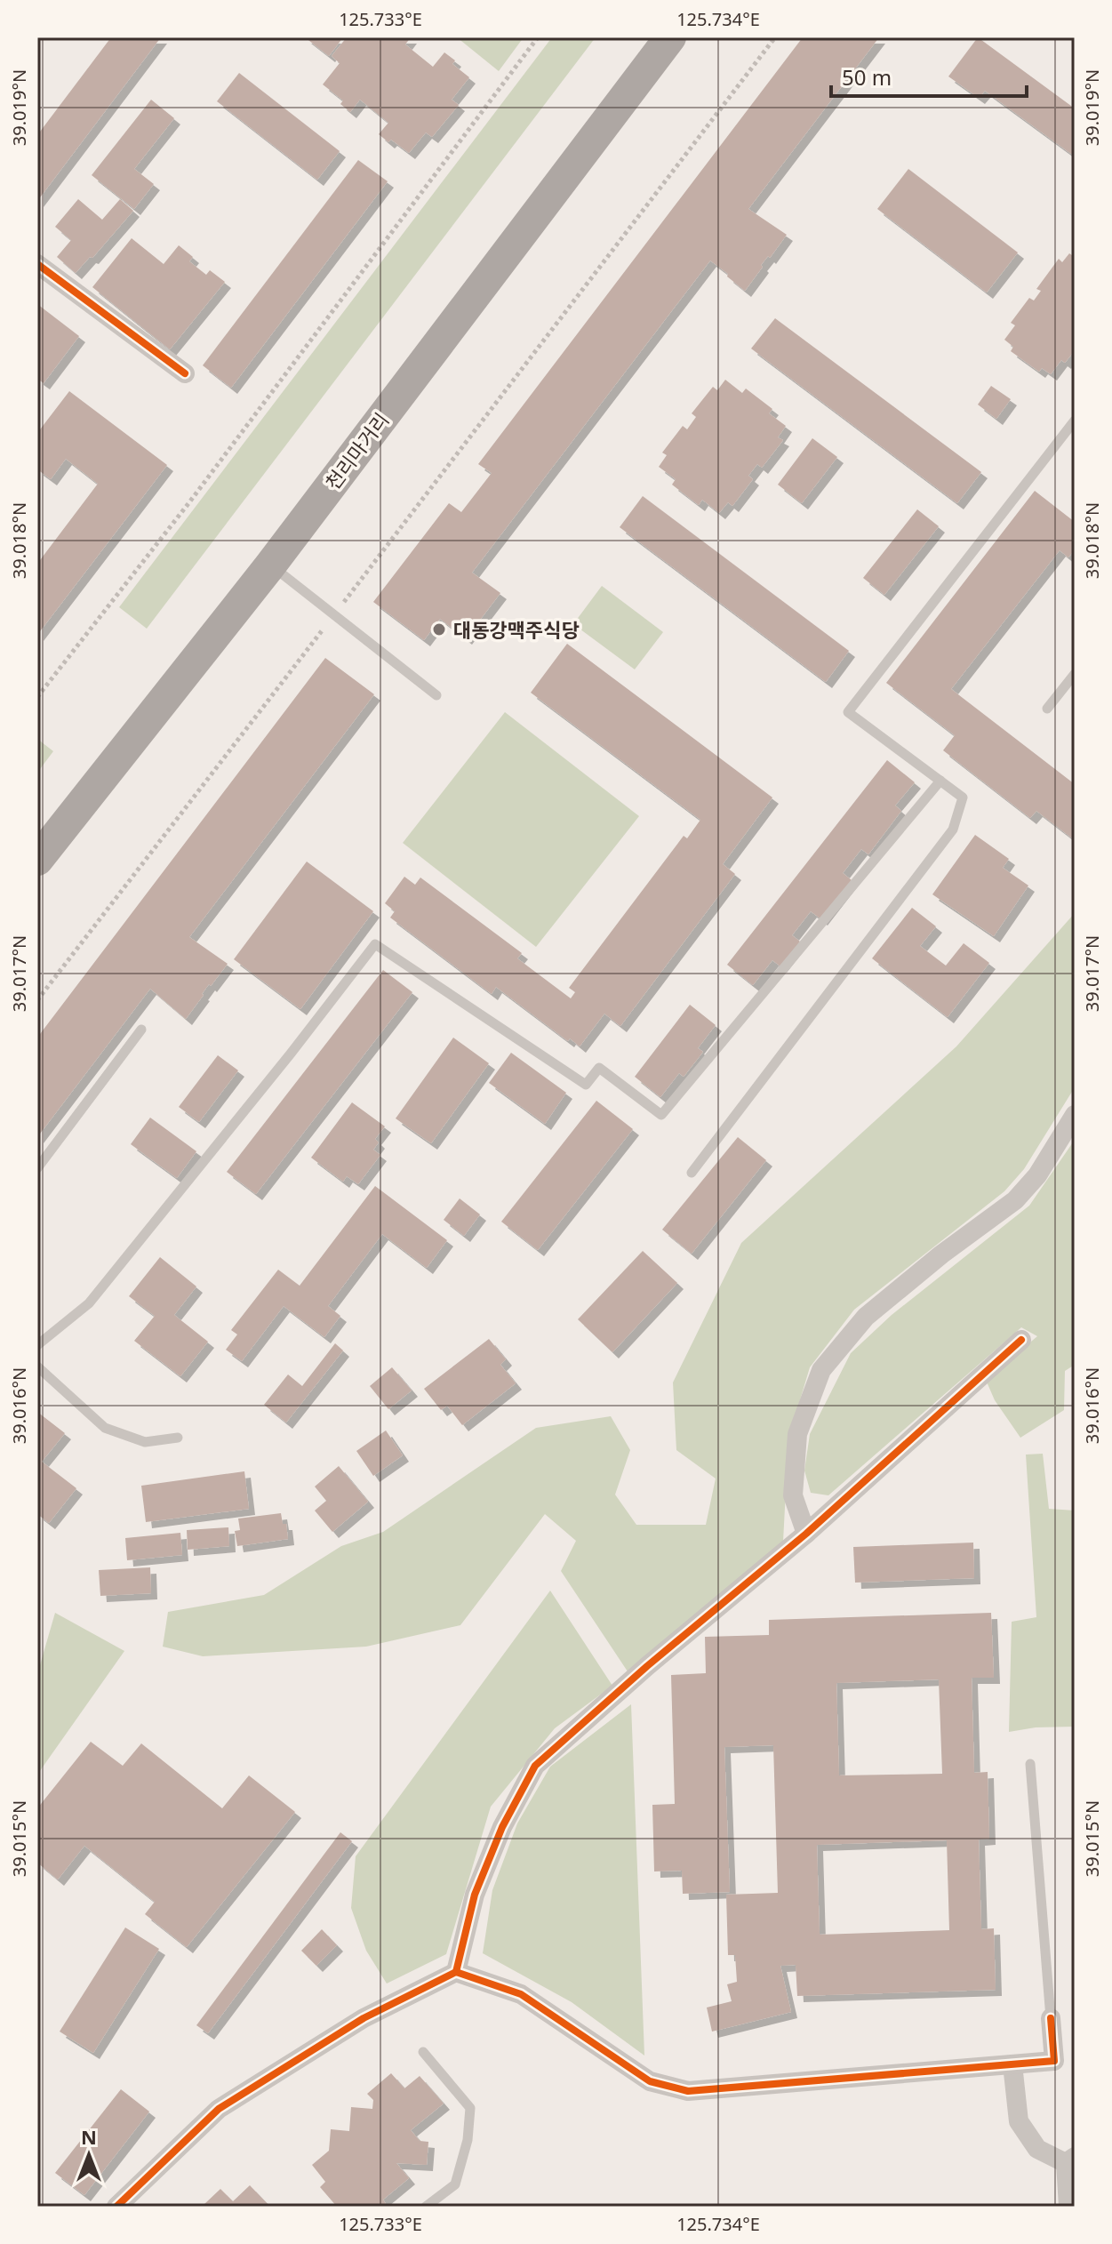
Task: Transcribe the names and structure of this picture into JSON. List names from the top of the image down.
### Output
{
  "streets": {
    "main road": ["천리마거리"]
  },
  "places": ["대동강맥주식당"],
  "scale_bar": "50 m",
  "north": "top",
  "coordinates": [
    "125.733°E",
    "125.734°E",
    "39.019°N",
    "39.018°N",
    "39.017°N",
    "39.016°N",
    "39.015°N"
  ]
}
